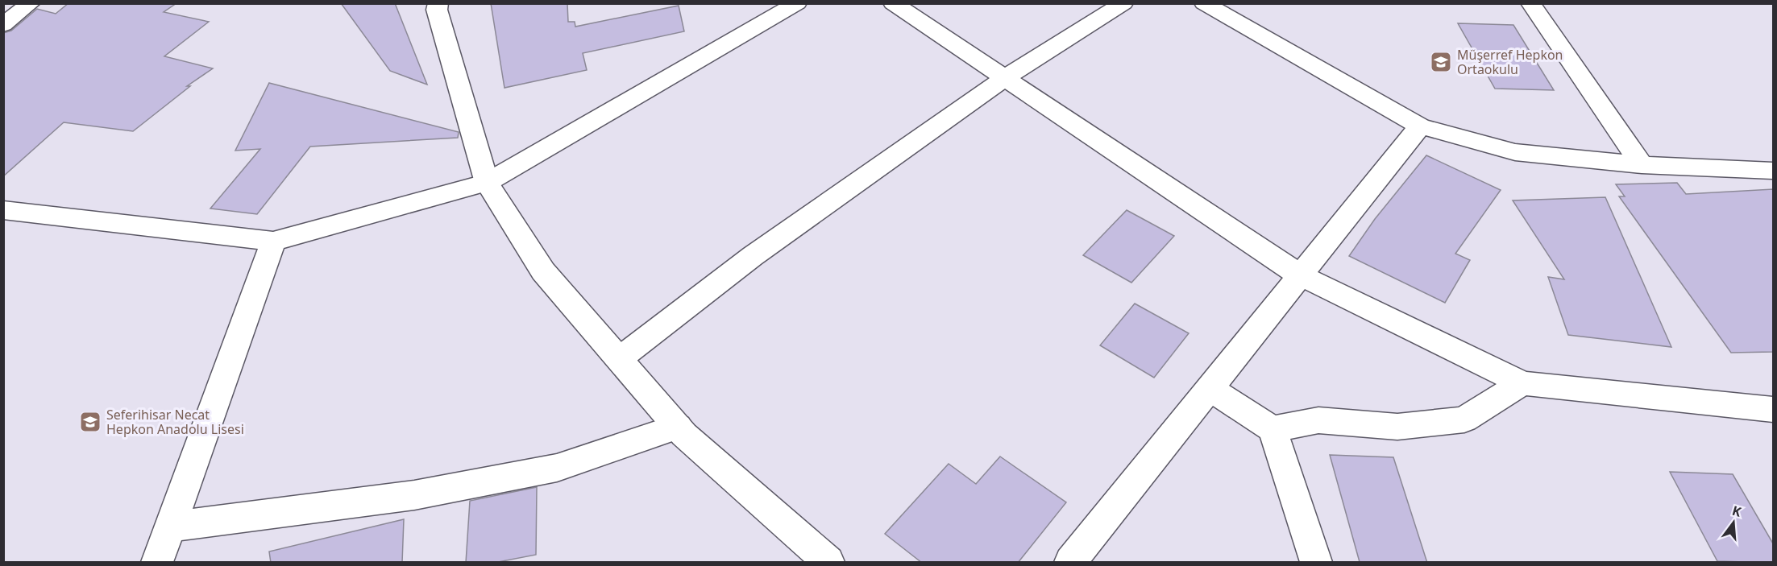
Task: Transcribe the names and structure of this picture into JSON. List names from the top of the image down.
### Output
{
  "places": {
    "school or university": ["Müşerref Hepkon Ortaokulu", "Seferihisar Necat Hepkon Anadolu Lisesi"]
  },
  "north": "top"
}
